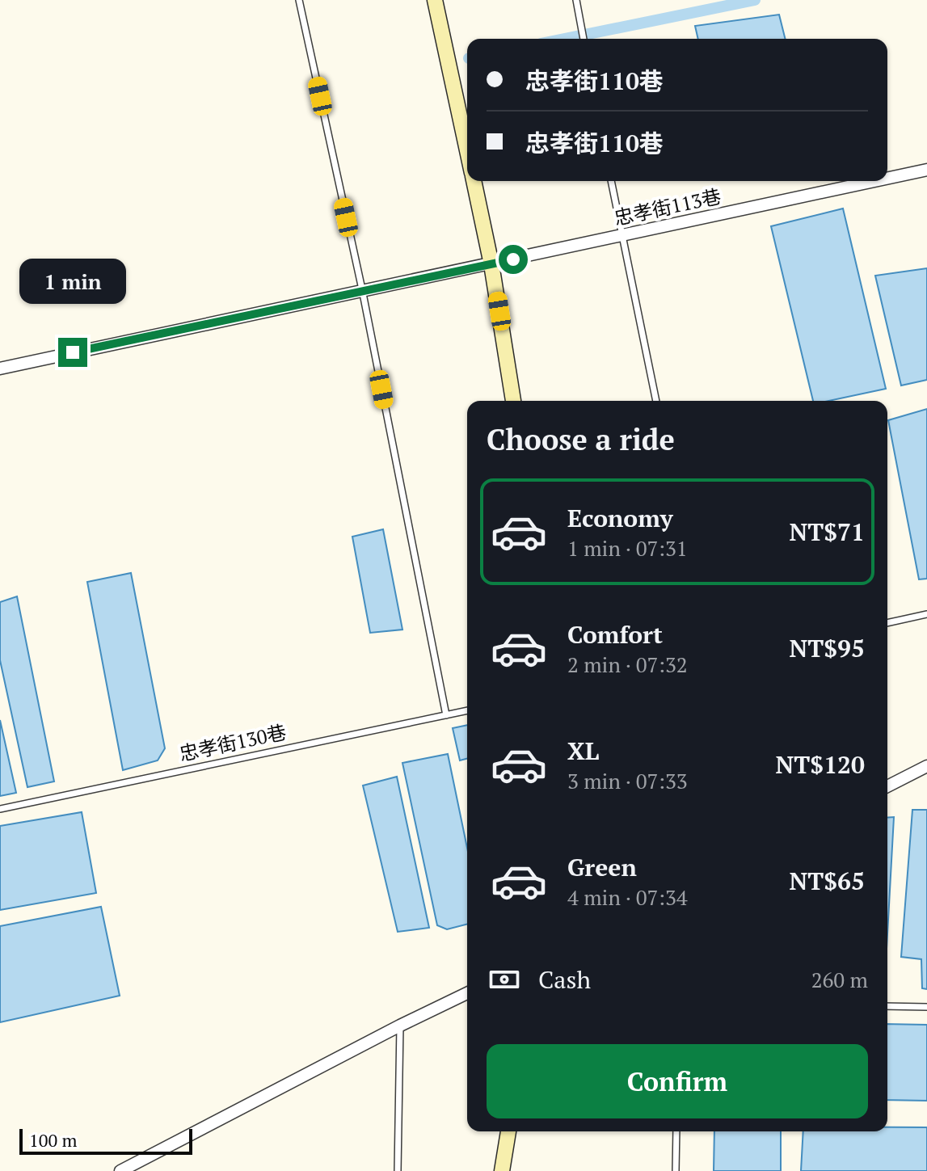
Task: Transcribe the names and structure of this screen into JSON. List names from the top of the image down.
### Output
{
  "streets": {
    "street": ["忠孝街113巷"],
    "lane": ["忠孝街130巷"]
  },
  "scale_bar": "100 m",
  "page": {
    "banner": ["忠孝街110巷", "忠孝街110巷"],
    "bubble": "1 min",
    "heading": "Choose a ride",
    "list": [
      {
        "name": "Economy",
        "note": "1 min · 07:31",
        "value": "NT$71"
      },
      {
        "name": "Comfort",
        "note": "2 min · 07:32",
        "value": "NT$95"
      },
      {
        "name": "XL",
        "note": "3 min · 07:33",
        "value": "NT$120"
      },
      {
        "name": "Green",
        "note": "4 min · 07:34",
        "value": "NT$65"
      }
    ],
    "pay": ["Cash", "260 m"],
    "buttons": "Confirm",
    "scale": "100 m"
  }
}
